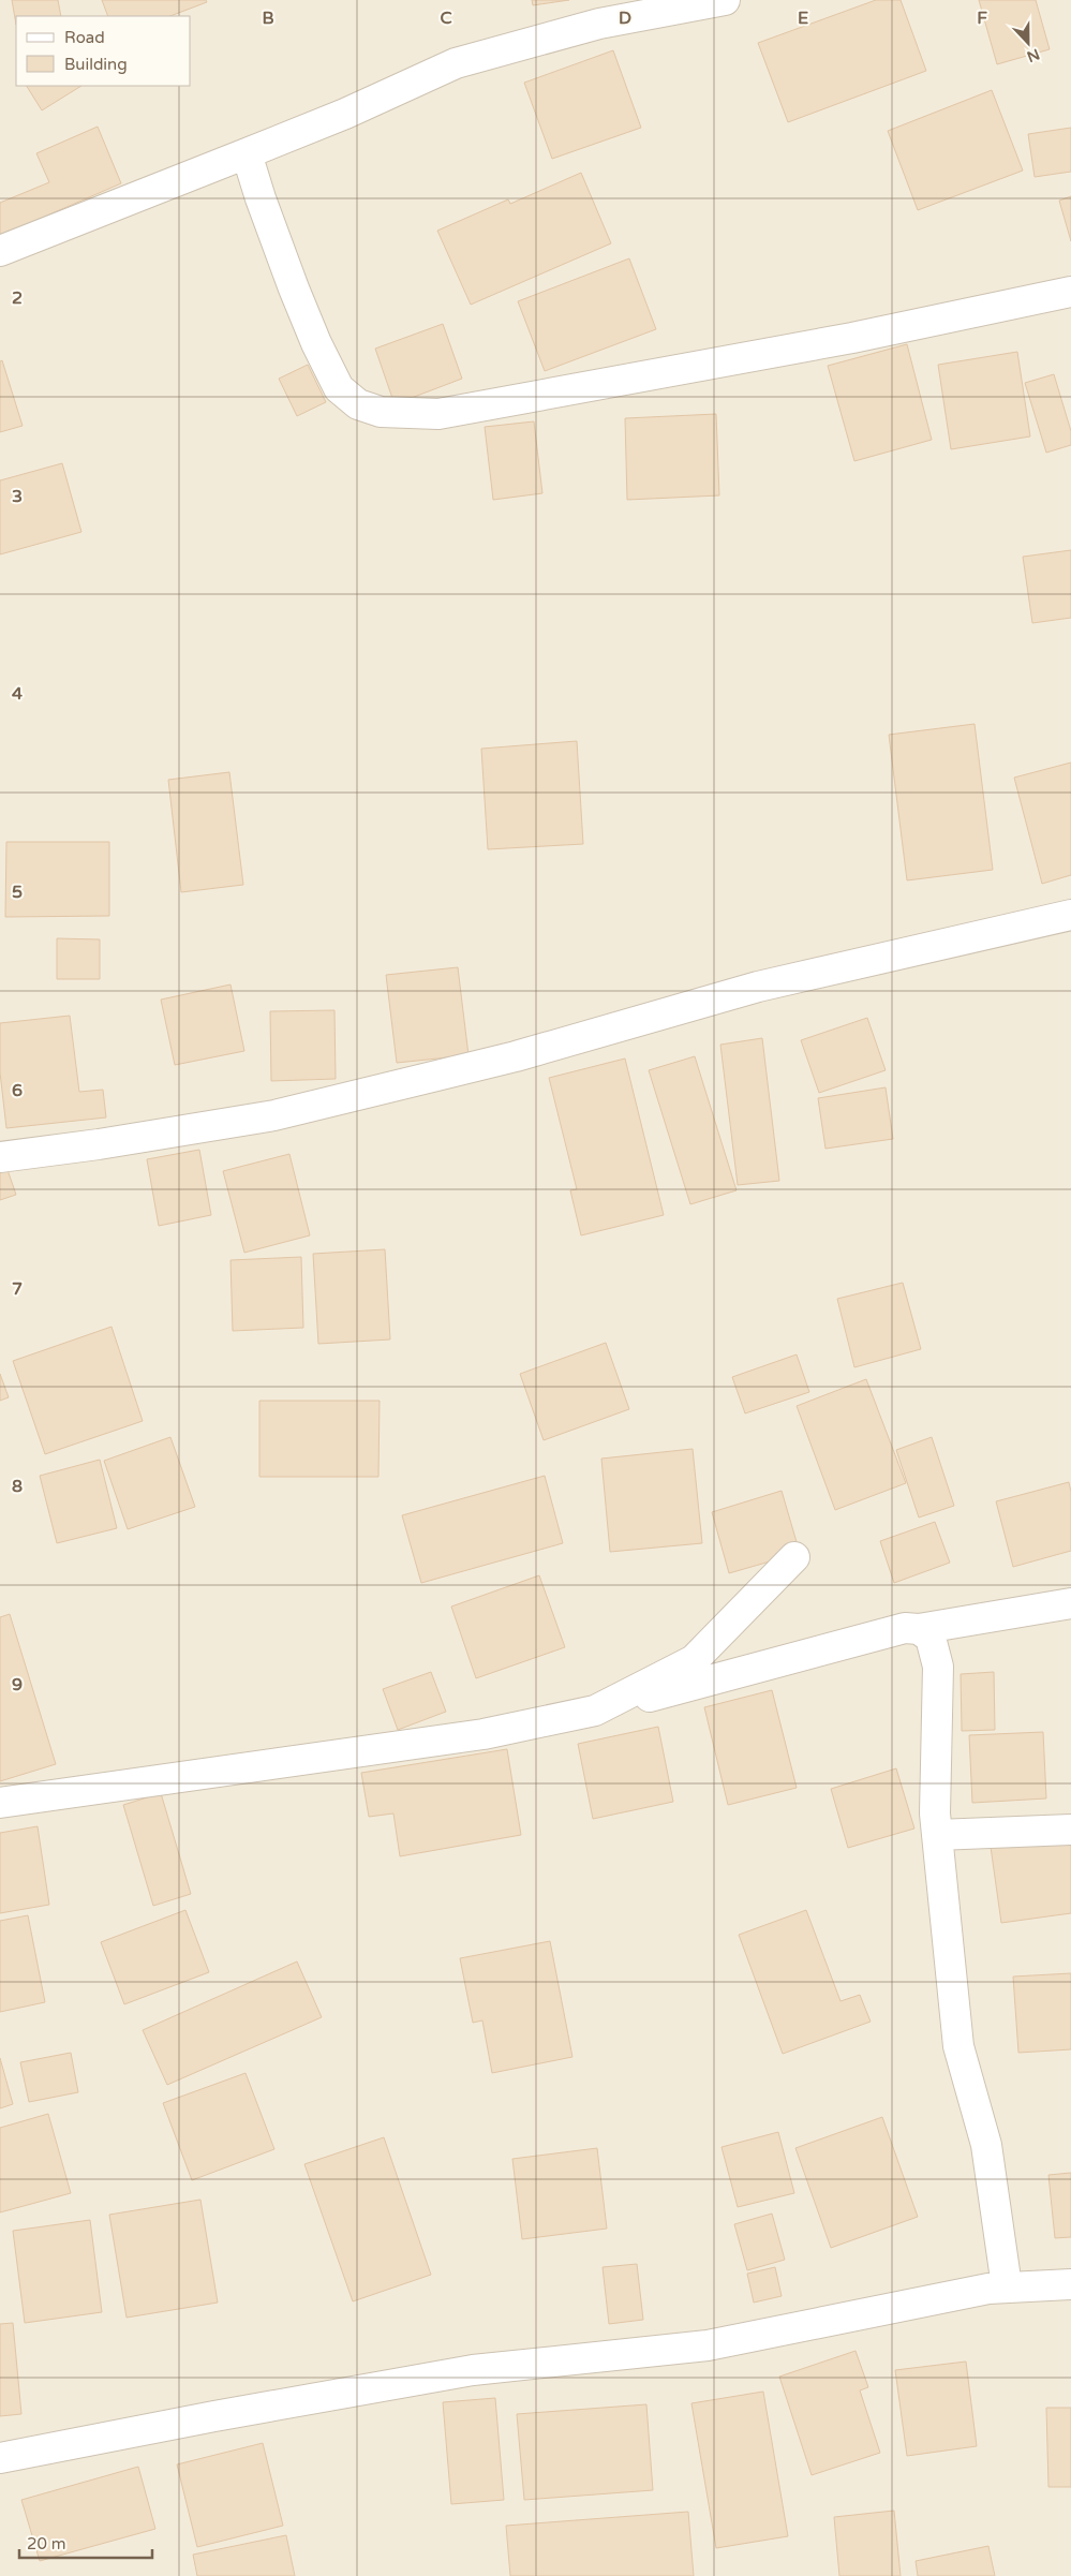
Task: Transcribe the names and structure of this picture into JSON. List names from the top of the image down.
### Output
{
  "legend": ["Road", "Building"],
  "scale_bar": "20 m",
  "north": "bottom",
  "grid": {
    "columns": [
      "B",
      "C",
      "D",
      "E",
      "F"
    ],
    "rows": [
      "2",
      "3",
      "4",
      "5",
      "6",
      "7",
      "8",
      "9"
    ]
  }
}
